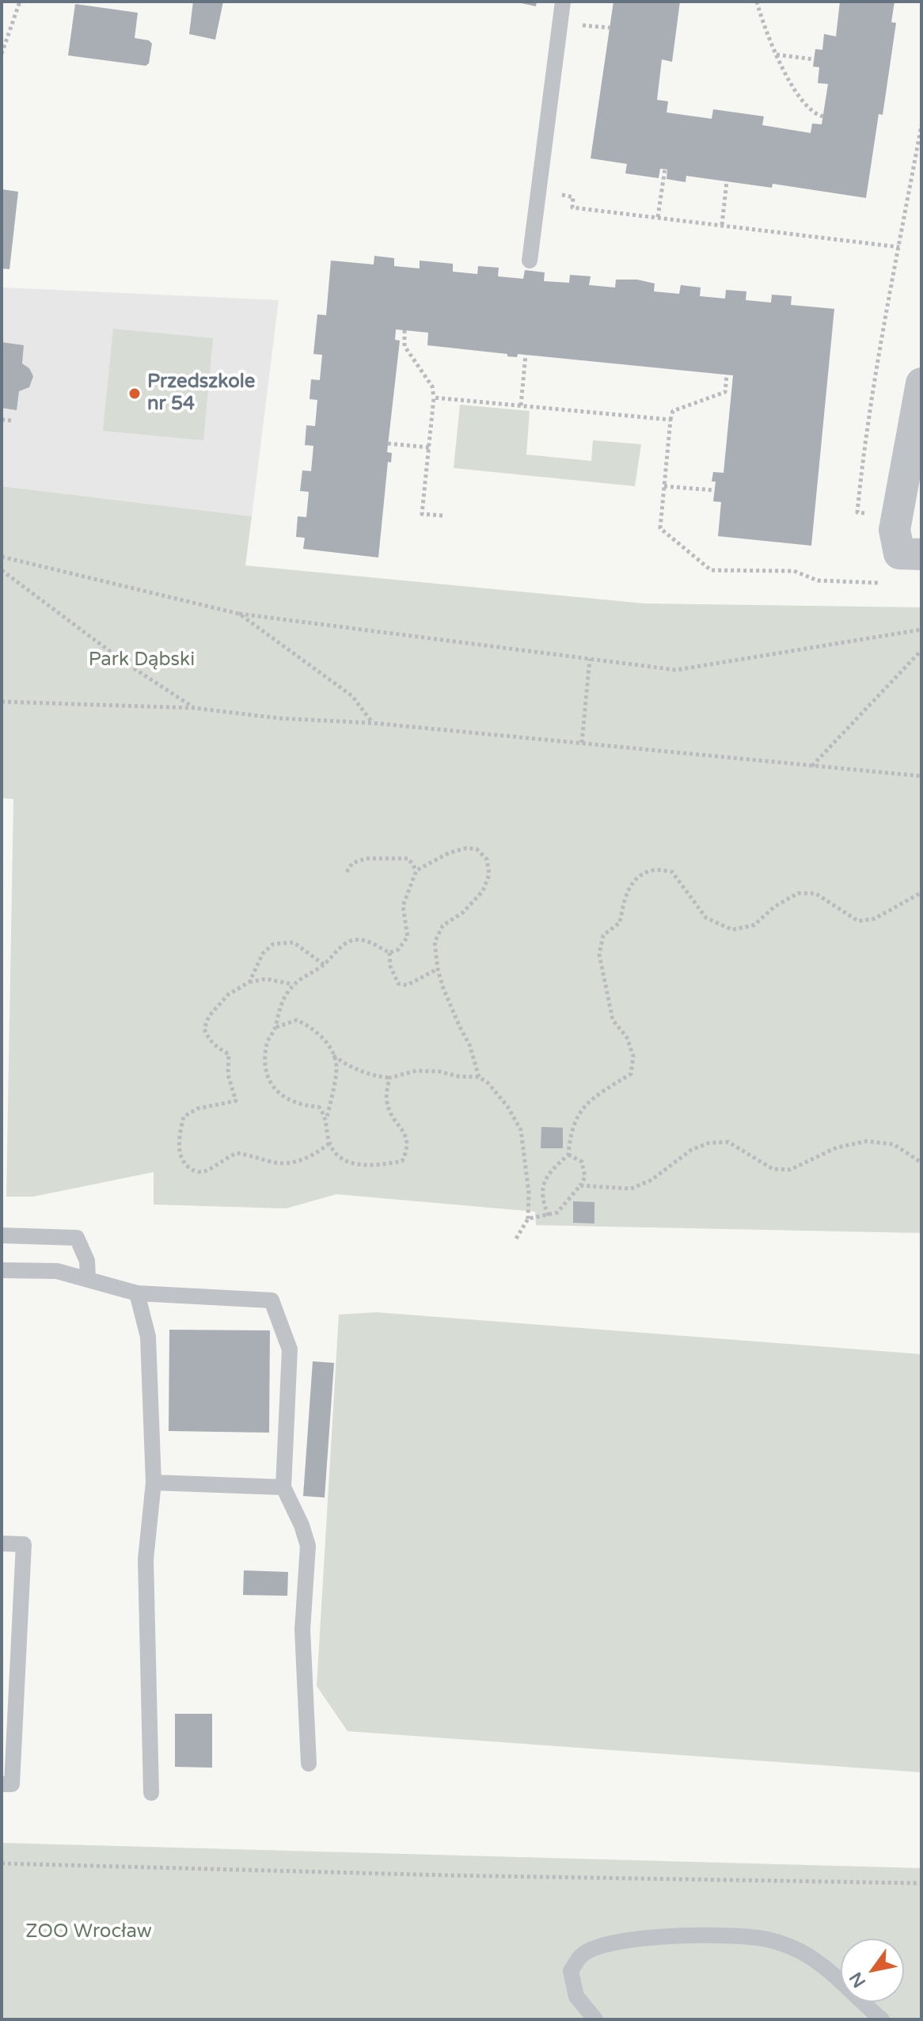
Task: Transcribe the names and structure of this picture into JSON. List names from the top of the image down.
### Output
{
  "parks": ["Park Dąbski", "ZOO Wrocław"],
  "places": ["Przedszkole nr 54"],
  "north": "bottom left"
}
